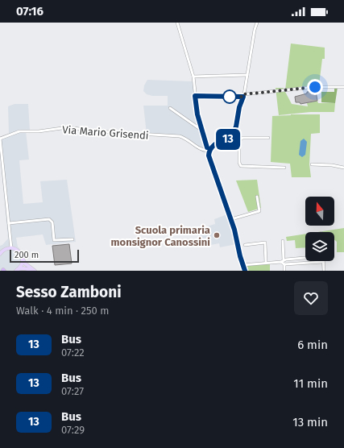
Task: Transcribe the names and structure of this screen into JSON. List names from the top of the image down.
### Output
{
  "streets": {
    "street": ["Via Mario Grisendi"]
  },
  "places": ["Scuola primaria monsignor Canossini"],
  "lines": ["bus line 13"],
  "scale_bar": "200 m",
  "north": "top",
  "page": {
    "status": "07:16",
    "on_map": "13",
    "scale": "200 m",
    "heading": ["Sesso Zamboni", "Walk · 4 min · 250 m"],
    "list": [
      {
        "mark": "13",
        "name": "Bus",
        "note": "07:22",
        "value": "6 min"
      },
      {
        "mark": "13",
        "name": "Bus",
        "note": "07:27",
        "value": "11 min"
      },
      {
        "mark": "13",
        "name": "Bus",
        "note": "07:29",
        "value": "13 min"
      }
    ]
  }
}
